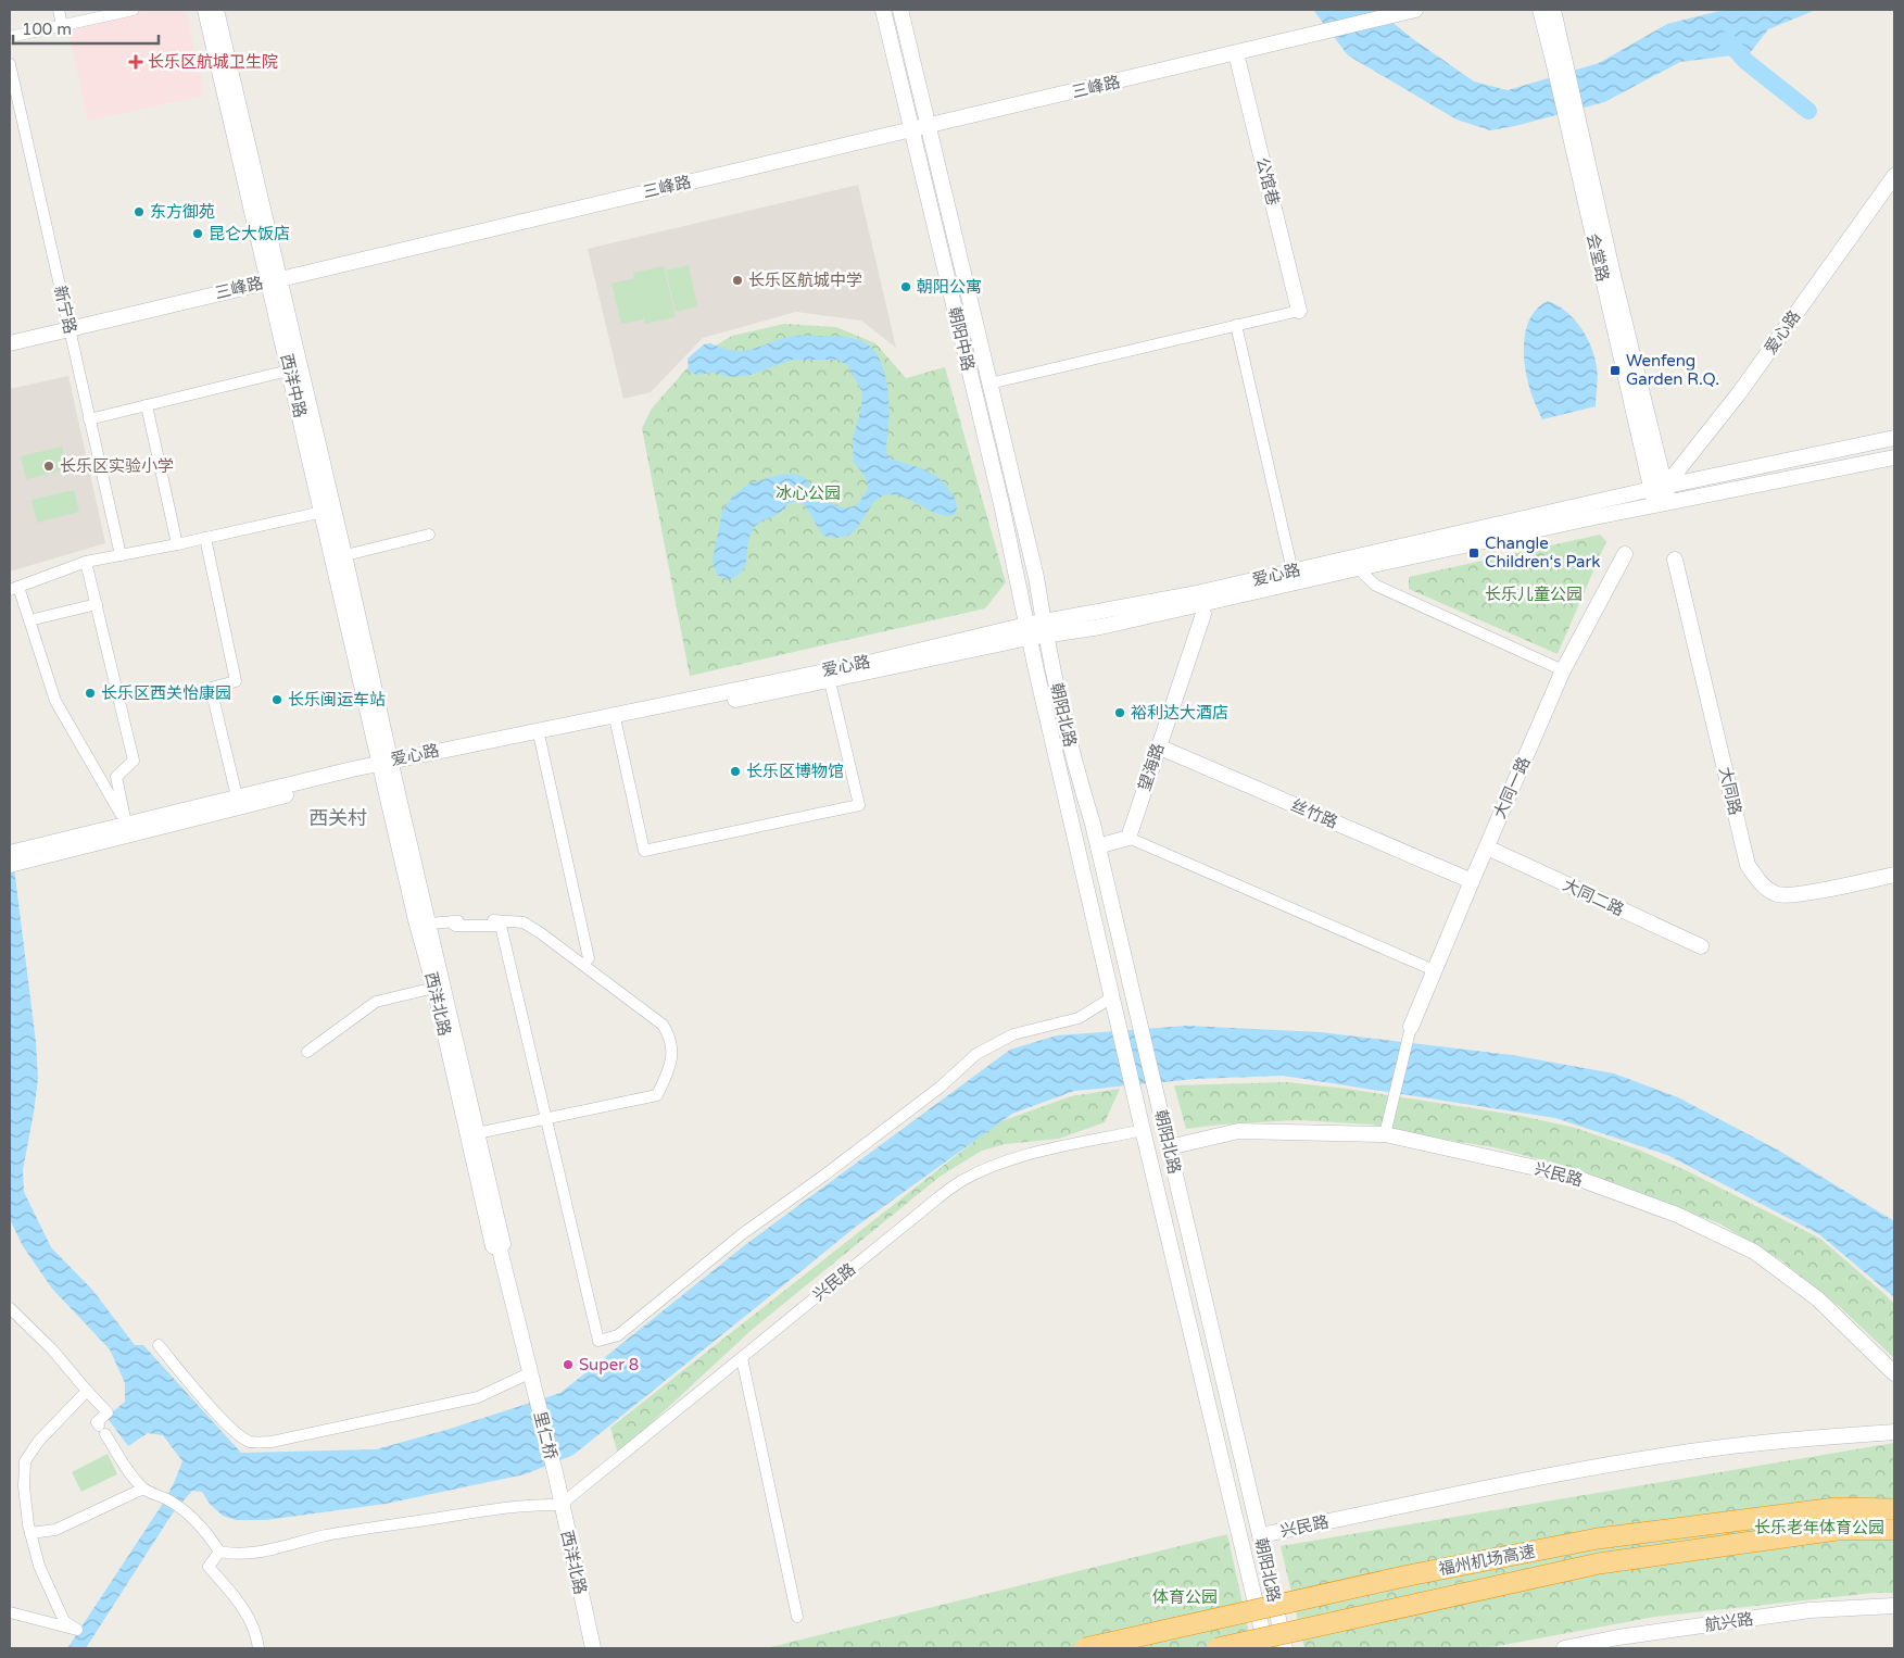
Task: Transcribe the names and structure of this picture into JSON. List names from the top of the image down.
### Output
{
  "streets": {
    "highway": ["福州机场高速"],
    "main road": [
      "三峰路",
      "公馆巷",
      "会堂路",
      "爱心路",
      "朝阳中路",
      "西洋中路",
      "朝阳北路",
      "望海路",
      "大同一路",
      "大同路",
      "丝竹路",
      "大同二路",
      "西洋北路",
      "兴民路",
      "里仁桥",
      "航兴路"
    ],
    "street": ["新宁路"]
  },
  "crossings": [
    ["三峰路", "公馆巷"],
    ["三峰路", "新宁路"],
    ["三峰路", "朝阳中路"],
    ["三峰路", "西洋中路"],
    ["会堂路", "爱心路"],
    ["爱心路", "朝阳中路"],
    ["爱心路", "西洋中路"],
    ["爱心路", "朝阳北路"],
    ["爱心路", "望海路"],
    ["爱心路", "西洋北路"],
    ["朝阳中路", "朝阳北路"],
    ["西洋中路", "西洋北路"],
    ["朝阳北路", "兴民路"],
    ["望海路", "丝竹路"],
    ["大同一路", "丝竹路"],
    ["大同一路", "大同二路"],
    ["西洋北路", "兴民路"],
    ["西洋北路", "里仁桥"]
  ],
  "districts": ["西关村"],
  "parks": [
    "冰心公园",
    "长乐儿童公园",
    "长乐老年体育公园",
    "体育公园"
  ],
  "places": {
    "health": ["长乐区航城卫生院"],
    "other": [
      "东方御苑",
      "昆仑大饭店",
      "长乐区航城中学",
      "朝阳公寓",
      "长乐区实验小学",
      "长乐区西关怡康园",
      "长乐闽运车站",
      "裕利达大酒店",
      "长乐区博物馆",
      "Super 8"
    ],
    "transit": ["Wenfeng Garden R.Q.", "Changle Children‘s Park"]
  },
  "scale_bar": "100 m"
}
